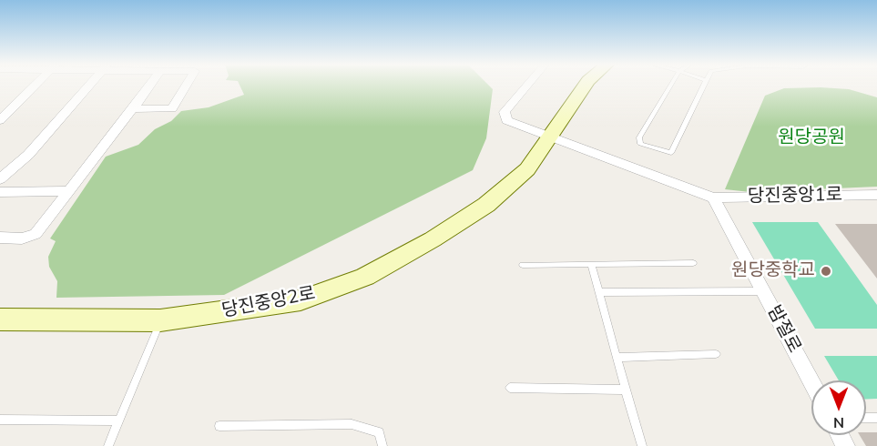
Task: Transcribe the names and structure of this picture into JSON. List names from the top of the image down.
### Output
{
  "streets": {
    "street": ["당진중앙1로", "당진중앙2로", "밤절로"]
  },
  "crossings": [
    ["당진중앙1로", "밤절로"]
  ],
  "parks": ["원당공원"],
  "places": ["원당중학교"],
  "north": "bottom"
}
